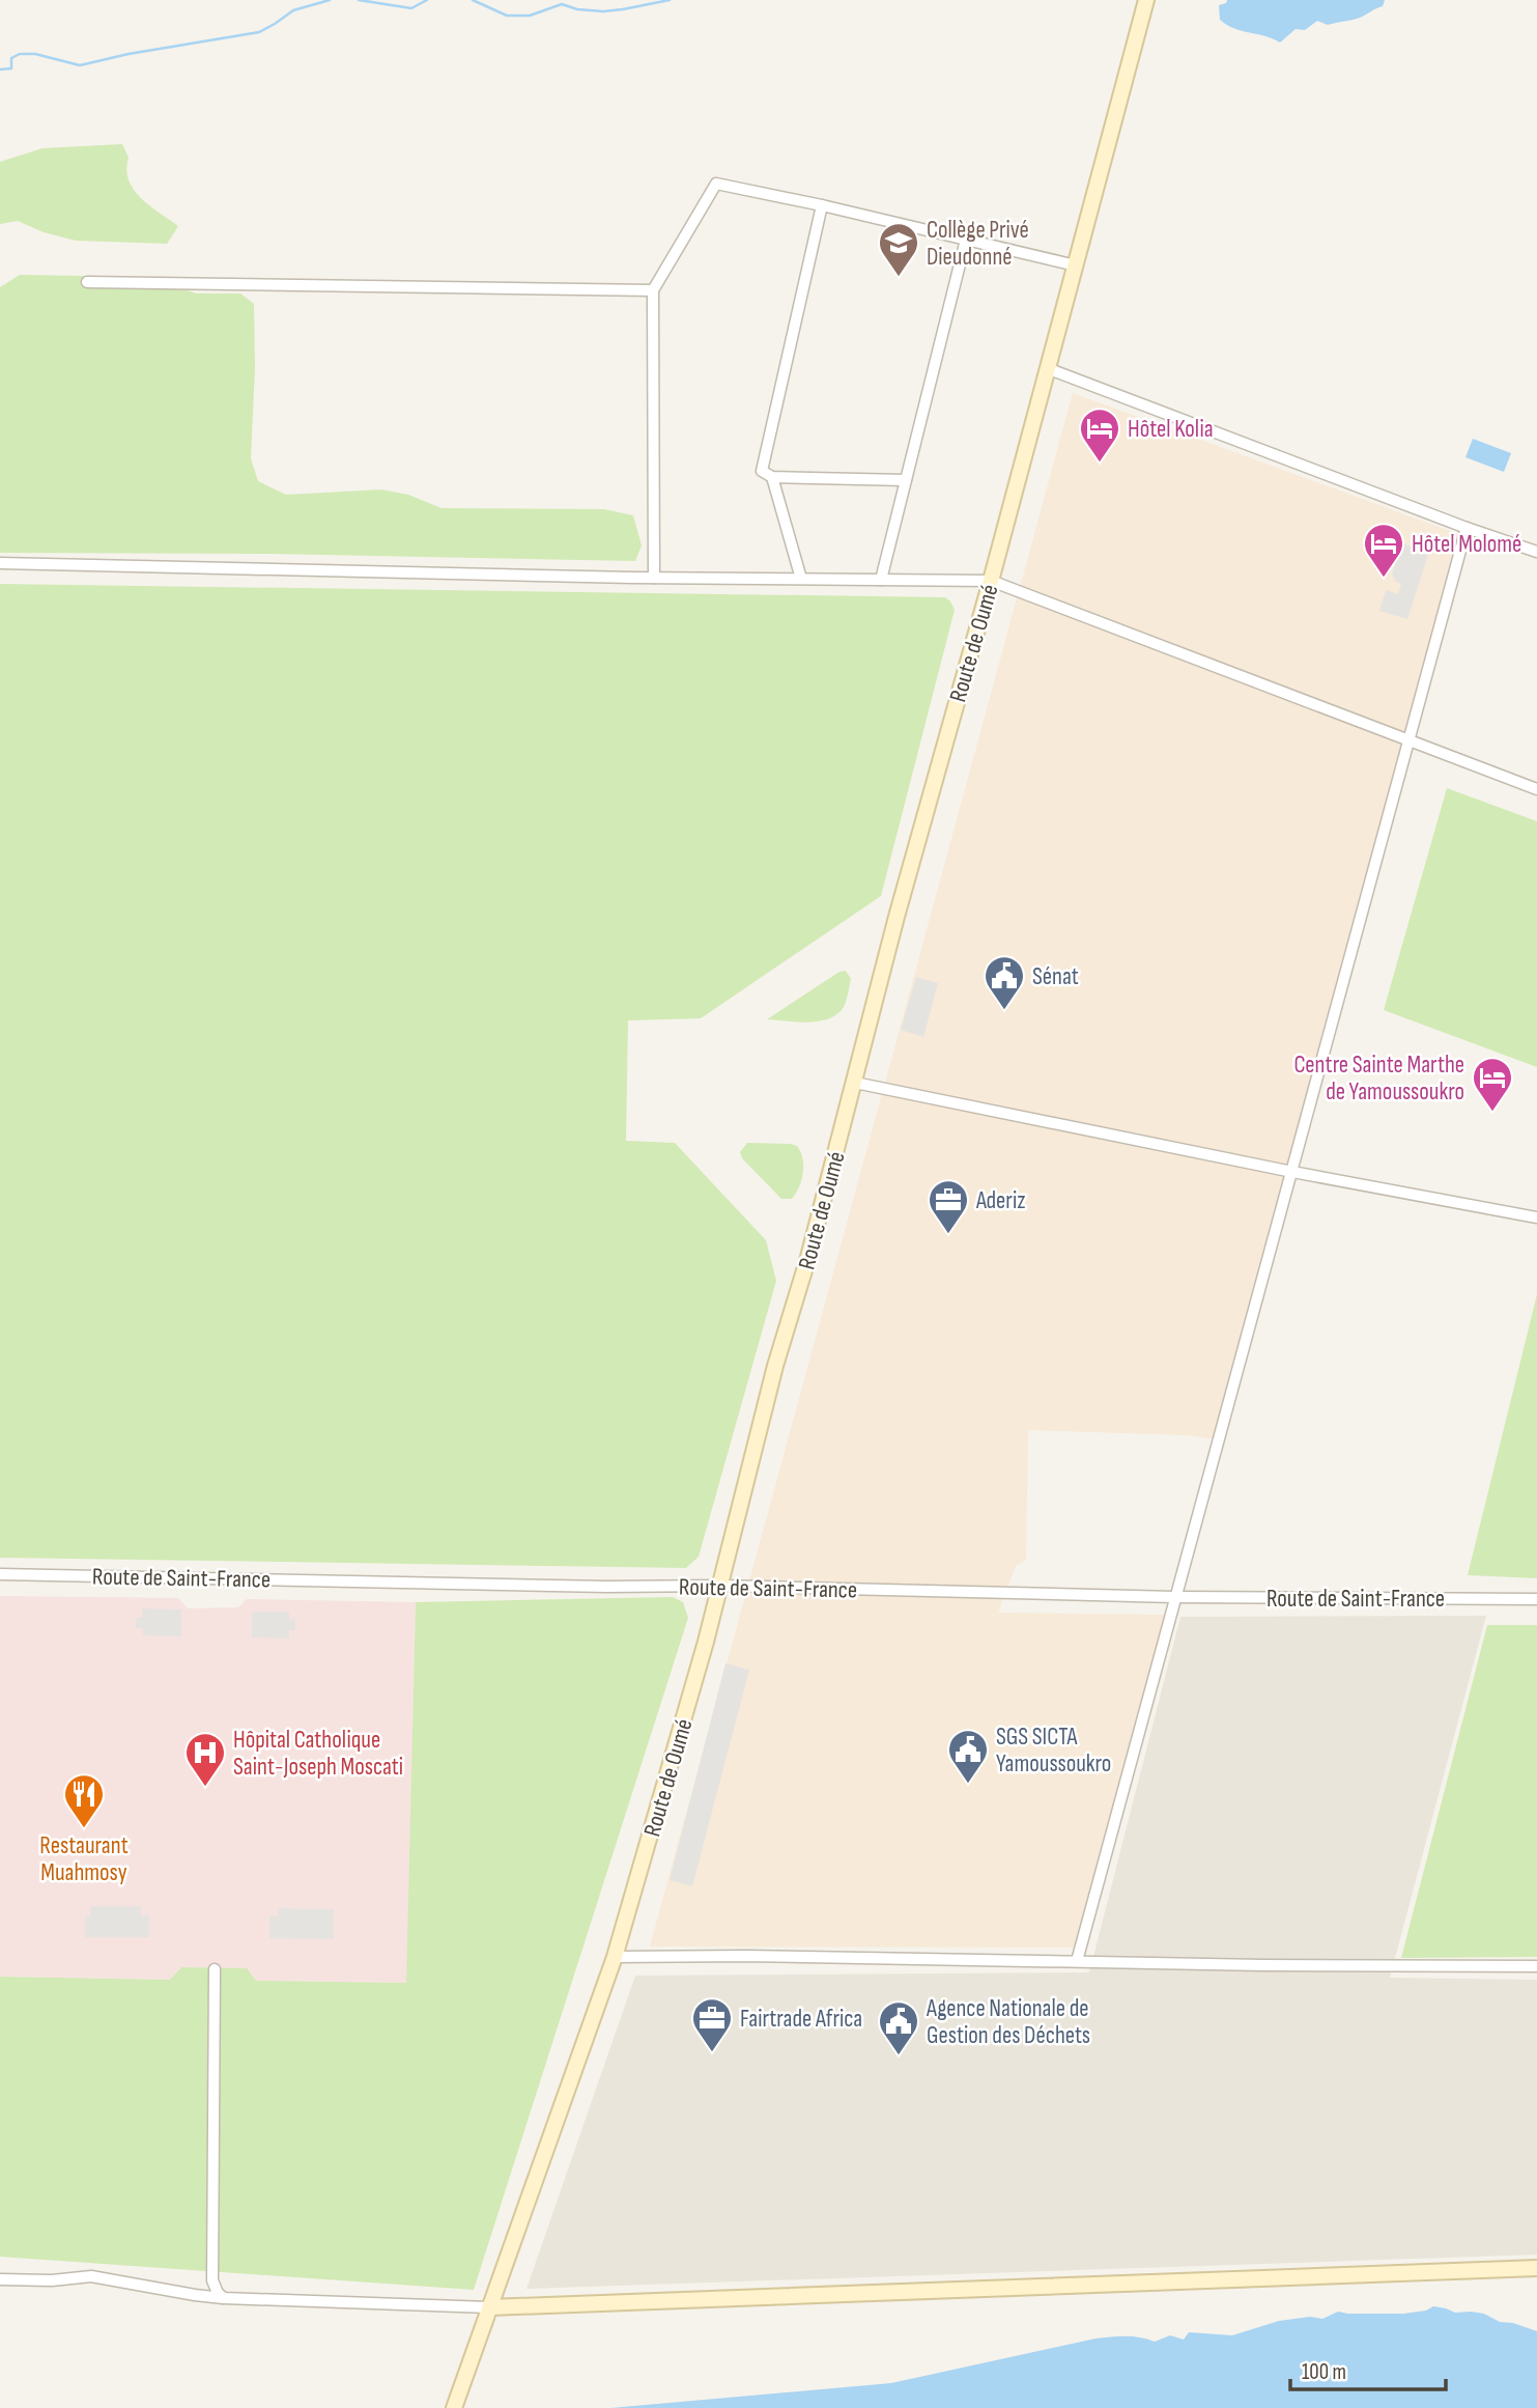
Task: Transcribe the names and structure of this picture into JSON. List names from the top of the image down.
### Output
{
  "streets": {
    "main road": ["Route de Oumé"],
    "street": ["Route de Saint-France"]
  },
  "crossings": [
    ["Route de Oumé", "Route de Saint-France"]
  ],
  "places": {
    "school or university": ["Collège Privé Dieudonné"],
    "hotel": ["Hôtel Kolia", "Hôtel Molomé", "Centre Sainte Marthe de Yamoussoukro"],
    "public building": ["Sénat", "SGS SICTA Yamoussoukro", "Agence Nationale de Gestion des Déchets"],
    "office": ["Aderiz", "Fairtrade Africa"],
    "hospital": ["Hôpital Catholique Saint-Joseph Moscati"],
    "restaurant": ["Restaurant Muahmosy"]
  },
  "scale_bar": "100 m"
}
